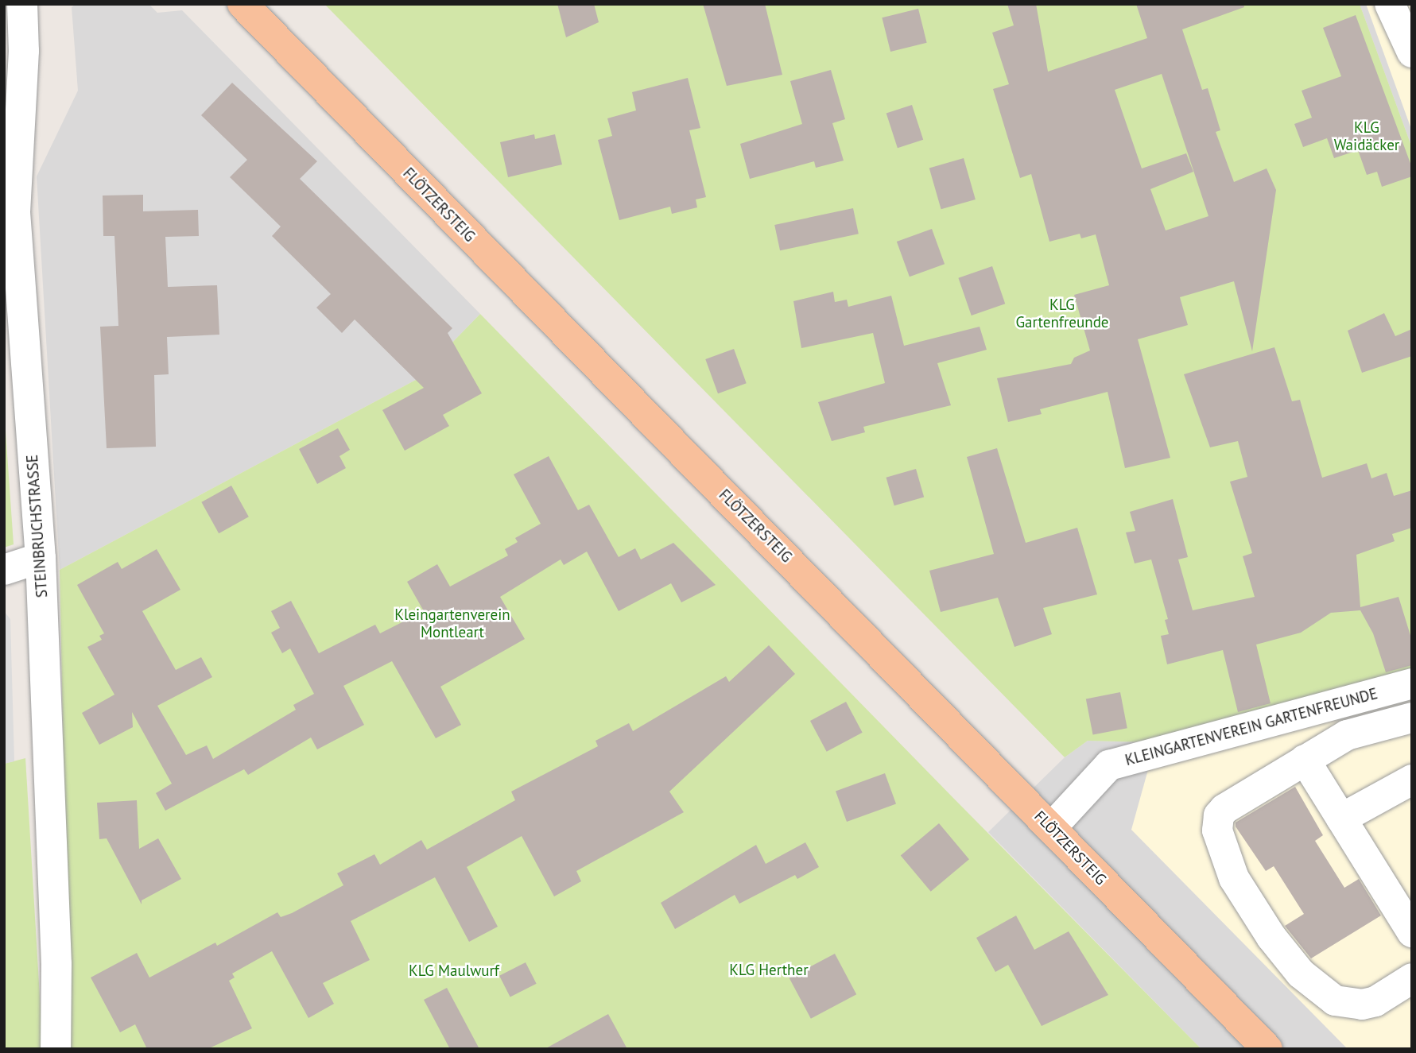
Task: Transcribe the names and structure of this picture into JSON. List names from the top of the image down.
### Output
{
  "streets": {
    "main road": ["FLÖTZERSTEIG"],
    "street": ["STEINBRUCHSTRASSE", "KLEINGARTENVEREIN GARTENFREUNDE"]
  },
  "crossings": [
    ["FLÖTZERSTEIG", "KLEINGARTENVEREIN GARTENFREUNDE"]
  ],
  "parks": [
    "KLG Waidäcker",
    "KLG Gartenfreunde",
    "Kleingartenverein Montleart",
    "KLG Herther",
    "KLG Maulwurf"
  ]
}
